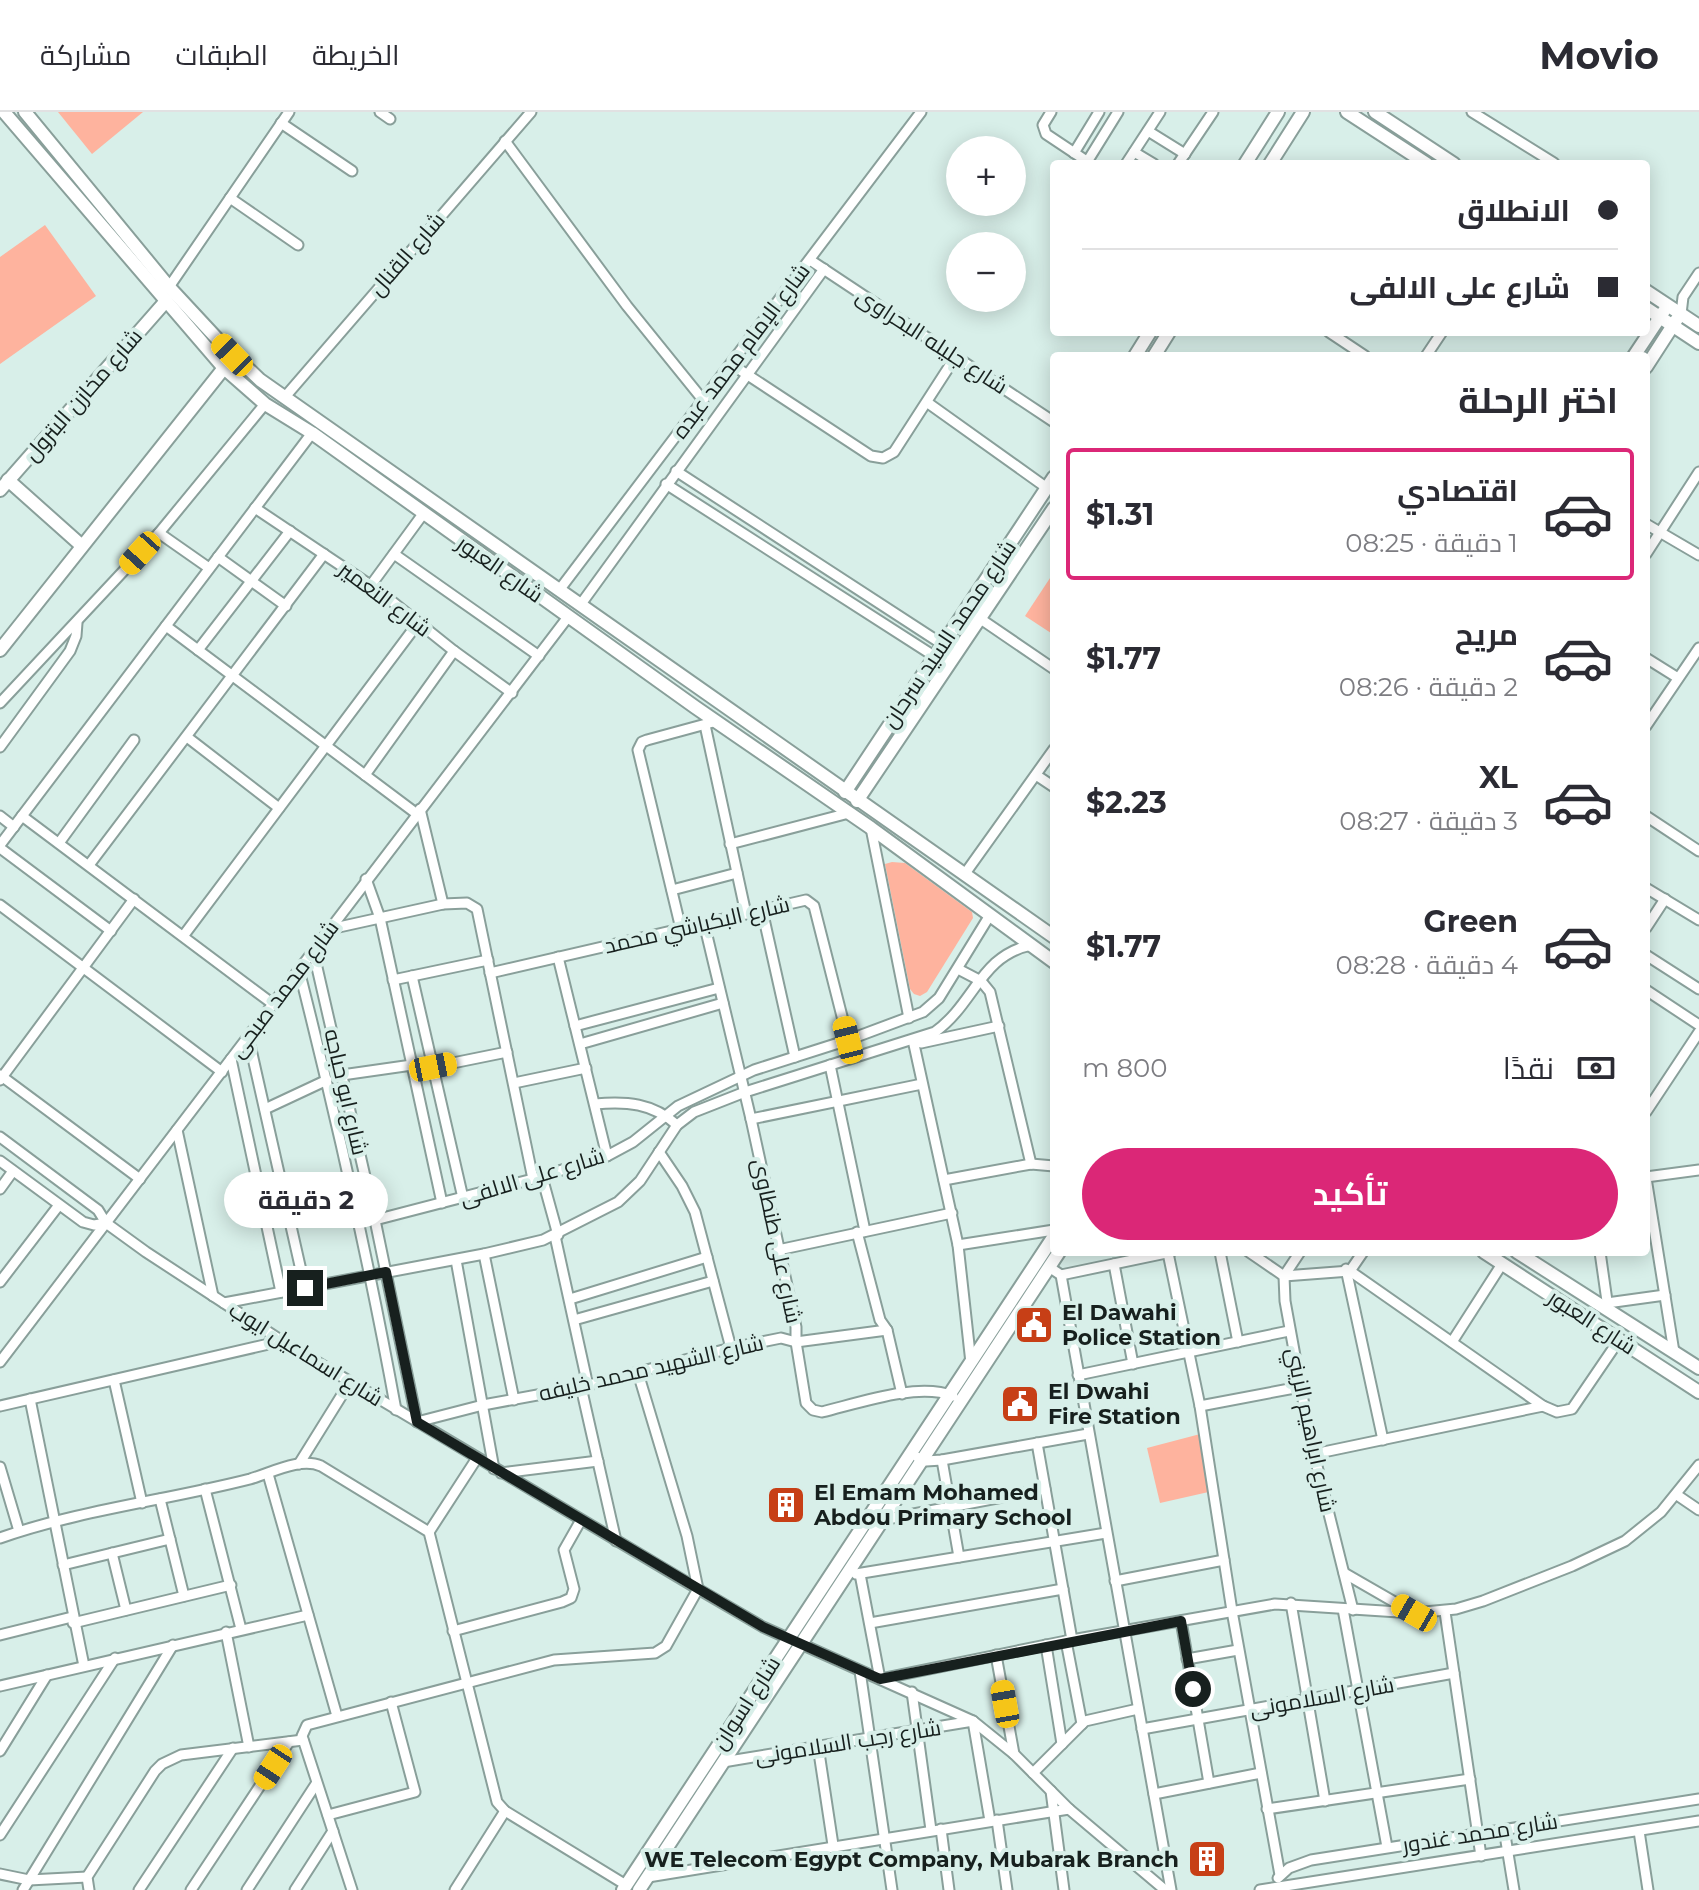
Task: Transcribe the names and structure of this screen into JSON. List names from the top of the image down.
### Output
{
  "streets": {
    "street": [
      "شارع القنال",
      "شارع جليله البحراوى",
      "شارع الإمام محمد عبده",
      "شارع مخازن البترول",
      "شارع العبور",
      "شارع التعمير",
      "شارع محمد السيد سرحان",
      "شارع البكباشي محمد",
      "شارع محمد صبحى",
      "شارع ابو حباجه",
      "شارع على الالفى",
      "شارع على طنطاوى",
      "شارع اسماعيل ايوب",
      "شارع الشهيد محمد خليفه",
      "شارع ابراهيم الزيني",
      "شارع السلامونى",
      "شارع اسوان",
      "شارع رجب السلامونى",
      "شارع محمد غندور"
    ]
  },
  "crossings": [
    ["شارع القنال", "شارع العبور"],
    ["شارع جليله البحراوى", "شارع الإمام محمد عبده"],
    ["شارع الإمام محمد عبده", "شارع العبور"],
    ["شارع مخازن البترول", "شارع العبور"],
    ["شارع العبور", "شارع محمد السيد سرحان"],
    ["شارع العبور", "شارع محمد صبحى"],
    ["شارع العبور", "شارع على الالفى"],
    ["شارع التعمير", "شارع محمد صبحى"],
    ["شارع البكباشي محمد", "شارع على الالفى"],
    ["شارع البكباشي محمد", "شارع على طنطاوى"],
    ["شارع محمد صبحى", "شارع ابو حباجه"],
    ["شارع محمد صبحى", "شارع اسماعيل ايوب"],
    ["شارع ابو حباجه", "شارع على الالفى"],
    ["شارع ابو حباجه", "شارع اسماعيل ايوب"],
    ["شارع ابو حباجه", "شارع الشهيد محمد خليفه"],
    ["شارع على الالفى", "شارع على طنطاوى"],
    ["شارع على طنطاوى", "شارع الشهيد محمد خليفه"],
    ["شارع على طنطاوى", "شارع اسوان"],
    ["شارع اسماعيل ايوب", "شارع الشهيد محمد خليفه"],
    ["شارع اسماعيل ايوب", "شارع اسوان"],
    ["شارع اسماعيل ايوب", "شارع رجب السلامونى"],
    ["شارع ابراهيم الزيني", "شارع السلامونى"],
    ["شارع ابراهيم الزيني", "شارع محمد غندور"],
    ["شارع اسوان", "شارع رجب السلامونى"]
  ],
  "places": {
    "public building": ["El Dawahi Police Station", "El Dwahi Fire Station"],
    "building": ["El Emam Mohamed Abdou Primary School", "WE Telecom Egypt Company, Mubarak Branch"]
  },
  "page": {
    "header": "Movio",
    "nav": ["الخريطة", "الطبقات", "مشاركة"],
    "map_buttons": ["+", "−"],
    "banner": ["الانطلاق", "شارع على الالفى"],
    "heading": "اختر الرحلة",
    "list": [
      {
        "name": "اقتصادي",
        "note": "1 دقيقة · 08:25",
        "value": "$1.31"
      },
      {
        "name": "مريح",
        "note": "2 دقيقة · 08:26",
        "value": "$1.77"
      },
      {
        "name": "XL",
        "note": "3 دقيقة · 08:27",
        "value": "$2.23"
      },
      {
        "name": "Green",
        "note": "4 دقيقة · 08:28",
        "value": "$1.77"
      }
    ],
    "pay": ["نقدًا", "800 m"],
    "buttons": "تأكيد",
    "bubble": "2 دقيقة"
  }
}
